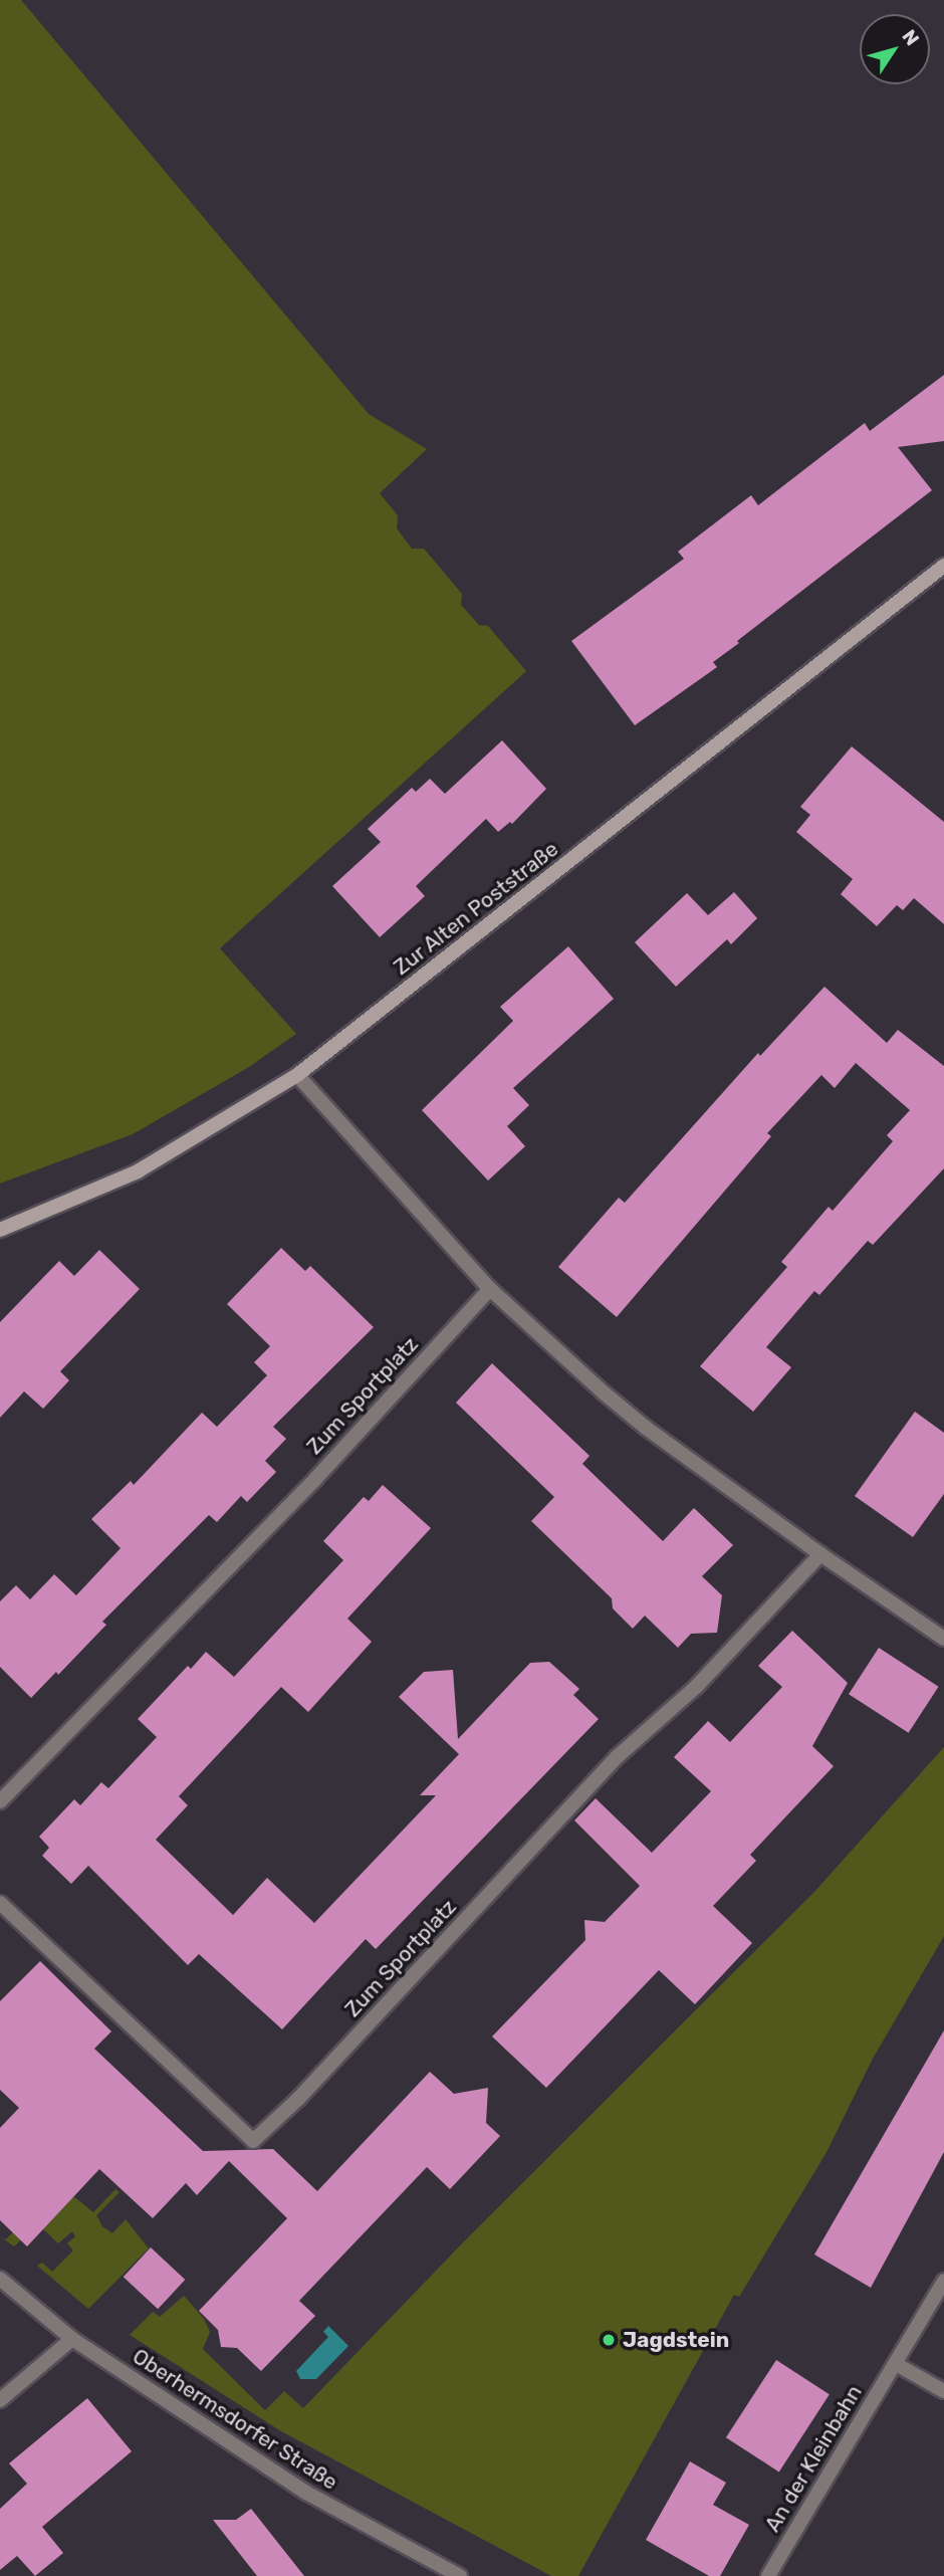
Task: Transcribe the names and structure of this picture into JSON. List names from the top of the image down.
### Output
{
  "streets": {
    "street": [
      "Zur Alten Poststraße",
      "Zum Sportplatz",
      "Oberhermsdorfer Straße",
      "An der Kleinbahn"
    ]
  },
  "places": ["Jagdstein"],
  "north": "top right"
}
